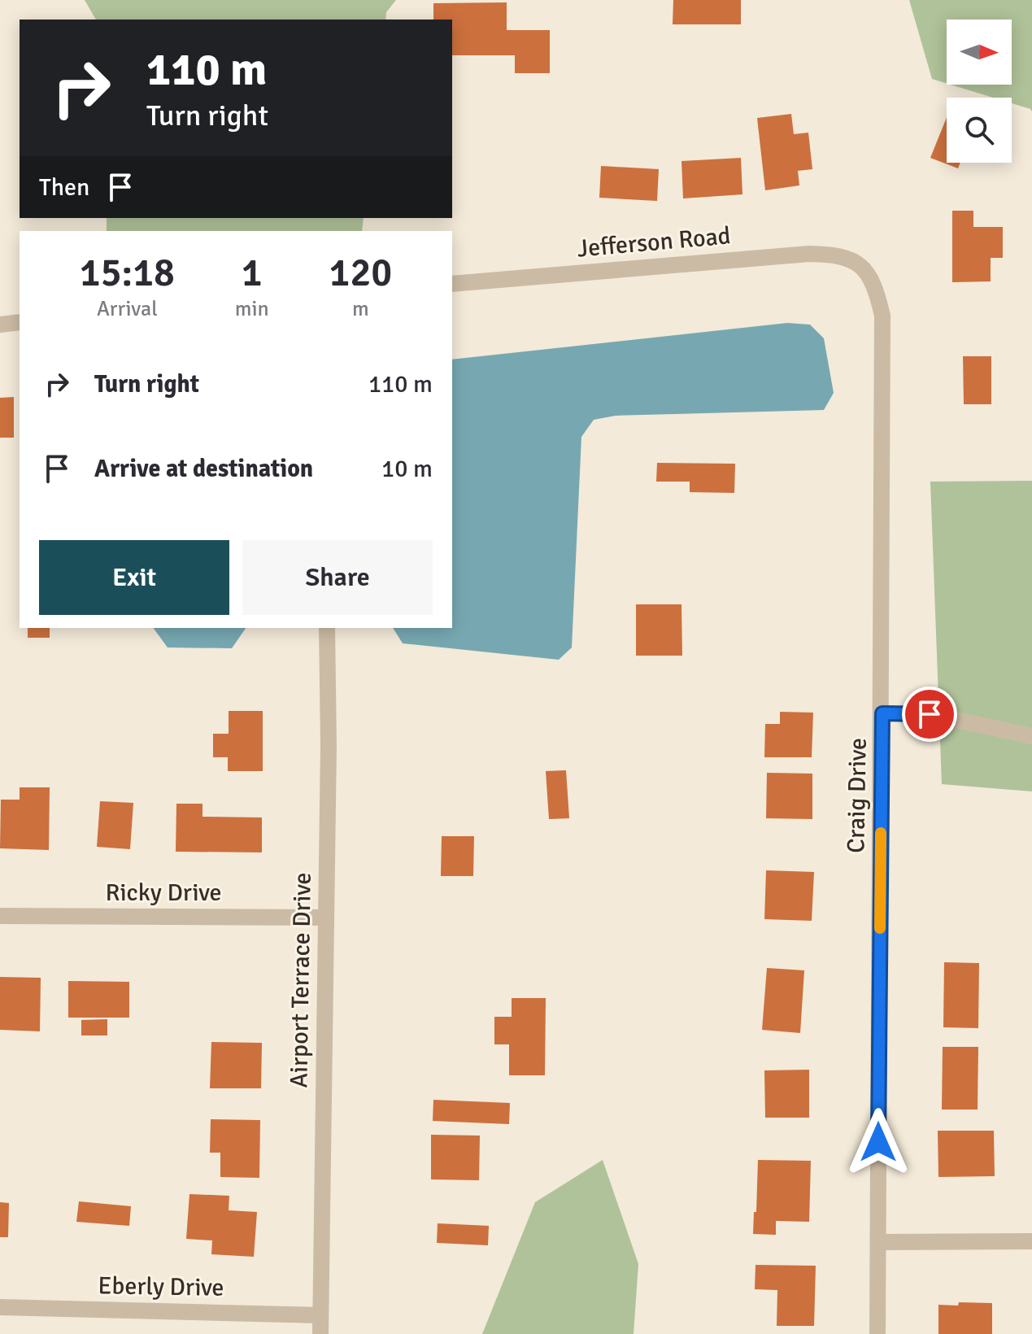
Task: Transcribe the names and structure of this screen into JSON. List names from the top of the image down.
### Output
{
  "streets": {
    "street": [
      "Jefferson Road",
      "Craig Drive",
      "Ricky Drive",
      "Airport Terrace Drive",
      "Eberly Drive"
    ]
  },
  "crossings": [
    ["Jefferson Road", "Craig Drive"],
    ["Ricky Drive", "Airport Terrace Drive"],
    ["Airport Terrace Drive", "Eberly Drive"]
  ],
  "north": "right",
  "page": {
    "turn": ["110 m", "Turn right"],
    "then": "Then",
    "eta": [
      "15:18",
      "Arrival",
      "1",
      "min",
      "120",
      "m"
    ],
    "list": [
      {
        "name": "Turn right",
        "value": "110 m"
      },
      {
        "name": "Arrive at destination",
        "value": "10 m"
      }
    ],
    "buttons": ["Exit", "Share"]
  }
}
